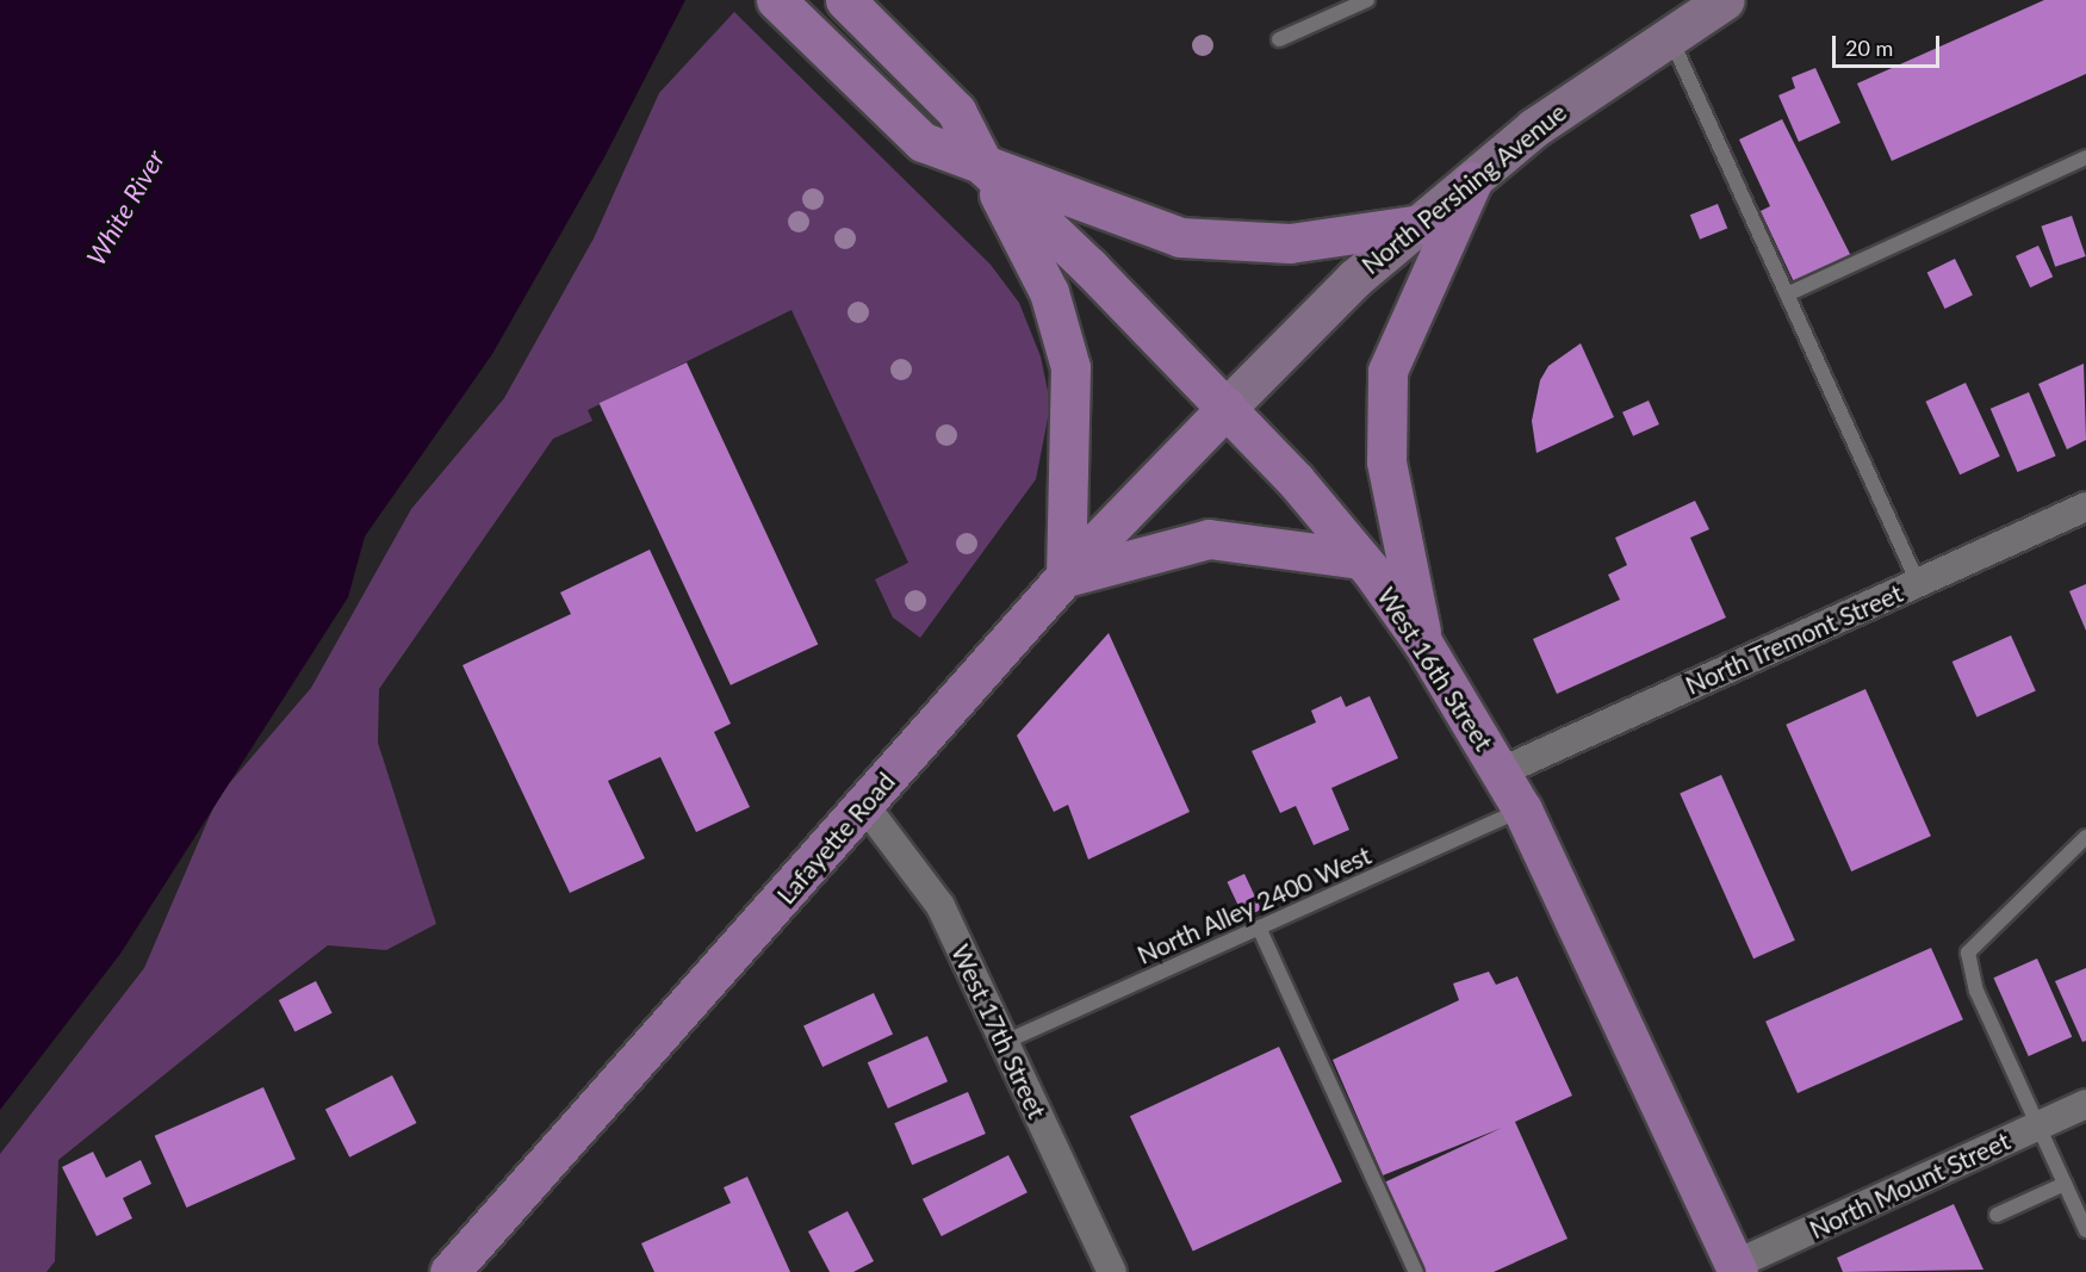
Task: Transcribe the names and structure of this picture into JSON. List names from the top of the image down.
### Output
{
  "streets": {
    "main road": ["North Pershing Avenue", "West 16th Street", "Lafayette Road"],
    "street": ["North Tremont Street", "West 17th Street", "North Mount Street"],
    "lane": ["North Alley 2400 West"]
  },
  "crossings": [
    ["North Pershing Avenue", "West 16th Street"],
    ["North Pershing Avenue", "Lafayette Road"],
    ["North Tremont Street", "West 16th Street"],
    ["West 16th Street", "Lafayette Road"],
    ["West 16th Street", "North Alley 2400 West"],
    ["West 16th Street", "North Mount Street"],
    ["Lafayette Road", "West 17th Street"],
    ["North Alley 2400 West", "West 17th Street"]
  ],
  "water": ["White River"],
  "scale_bar": "20 m"
}
